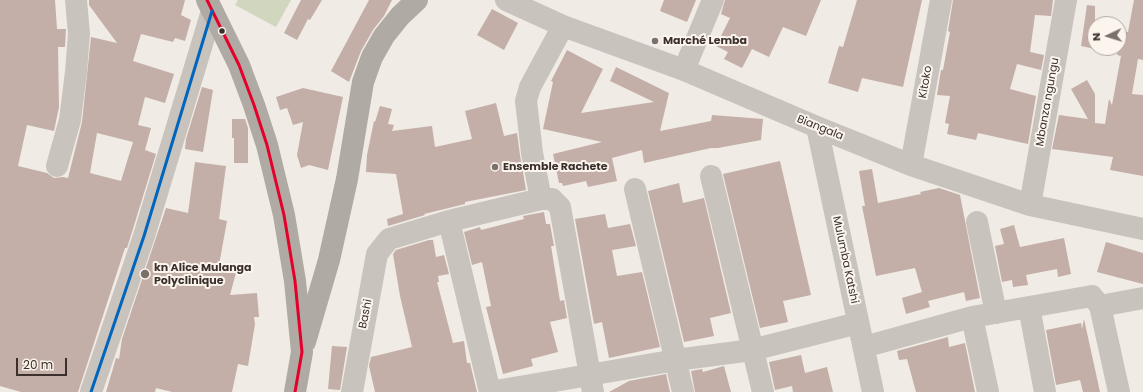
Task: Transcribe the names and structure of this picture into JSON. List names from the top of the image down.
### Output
{
  "streets": {
    "street": [
      "Kitoko",
      "Mbanza ngungu",
      "Biangala",
      "Mulumba Katshi",
      "Bashi"
    ]
  },
  "crossings": [
    ["Kitoko", "Biangala"],
    ["Mbanza ngungu", "Biangala"],
    ["Biangala", "Mulumba Katshi"]
  ],
  "places": ["Marché Lemba", "Ensemble Rachete", "kn Alice Mulanga Polyclinique"],
  "scale_bar": "20 m",
  "north": "left"
}
